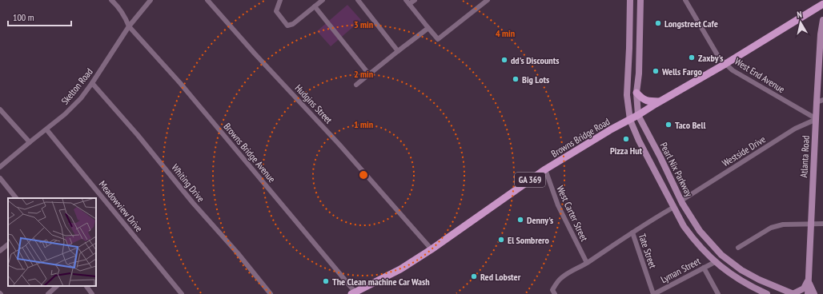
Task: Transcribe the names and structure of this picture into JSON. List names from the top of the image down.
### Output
{
  "streets": {
    "main road": [
      "Browns Bridge Road",
      "Atlanta Road",
      "Pearl Nix Parkway",
      "GA 369"
    ],
    "street": [
      "West End Avenue",
      "Skelton Road",
      "Hudgins Street",
      "Westside Drive",
      "Browns Bridge Avenue",
      "Whiting Drive",
      "Meadowview Drive",
      "West Carter Street",
      "Tate Street",
      "Lyman Street"
    ]
  },
  "crossings": [
    ["West End Avenue", "Browns Bridge Road"],
    ["West End Avenue", "Westside Drive"],
    ["West End Avenue", "Atlanta Road"],
    ["Skelton Road", "Browns Bridge Avenue"],
    ["Skelton Road", "Whiting Drive"],
    ["Skelton Road", "Meadowview Drive"],
    ["Hudgins Street", "Browns Bridge Road"],
    ["Browns Bridge Road", "Browns Bridge Avenue"],
    ["Browns Bridge Road", "Pearl Nix Parkway"],
    ["Browns Bridge Road", "West Carter Street"],
    ["Westside Drive", "Atlanta Road"],
    ["Westside Drive", "Pearl Nix Parkway"],
    ["Pearl Nix Parkway", "Lyman Street"],
    ["Tate Street", "Lyman Street"]
  ],
  "places": [
    "Longstreet Cafe",
    "Zaxby's",
    "dd's Discounts",
    "Wells Fargo",
    "Big Lots",
    "Taco Bell",
    "Pizza Hut",
    "Denny's",
    "El Sombrero",
    "Red Lobster",
    "The Clean machine Car Wash"
  ],
  "scale_bar": "100 m",
  "north": "top",
  "rings": [
    "3 min",
    "4 min",
    "2 min",
    "1 min"
  ]
}
